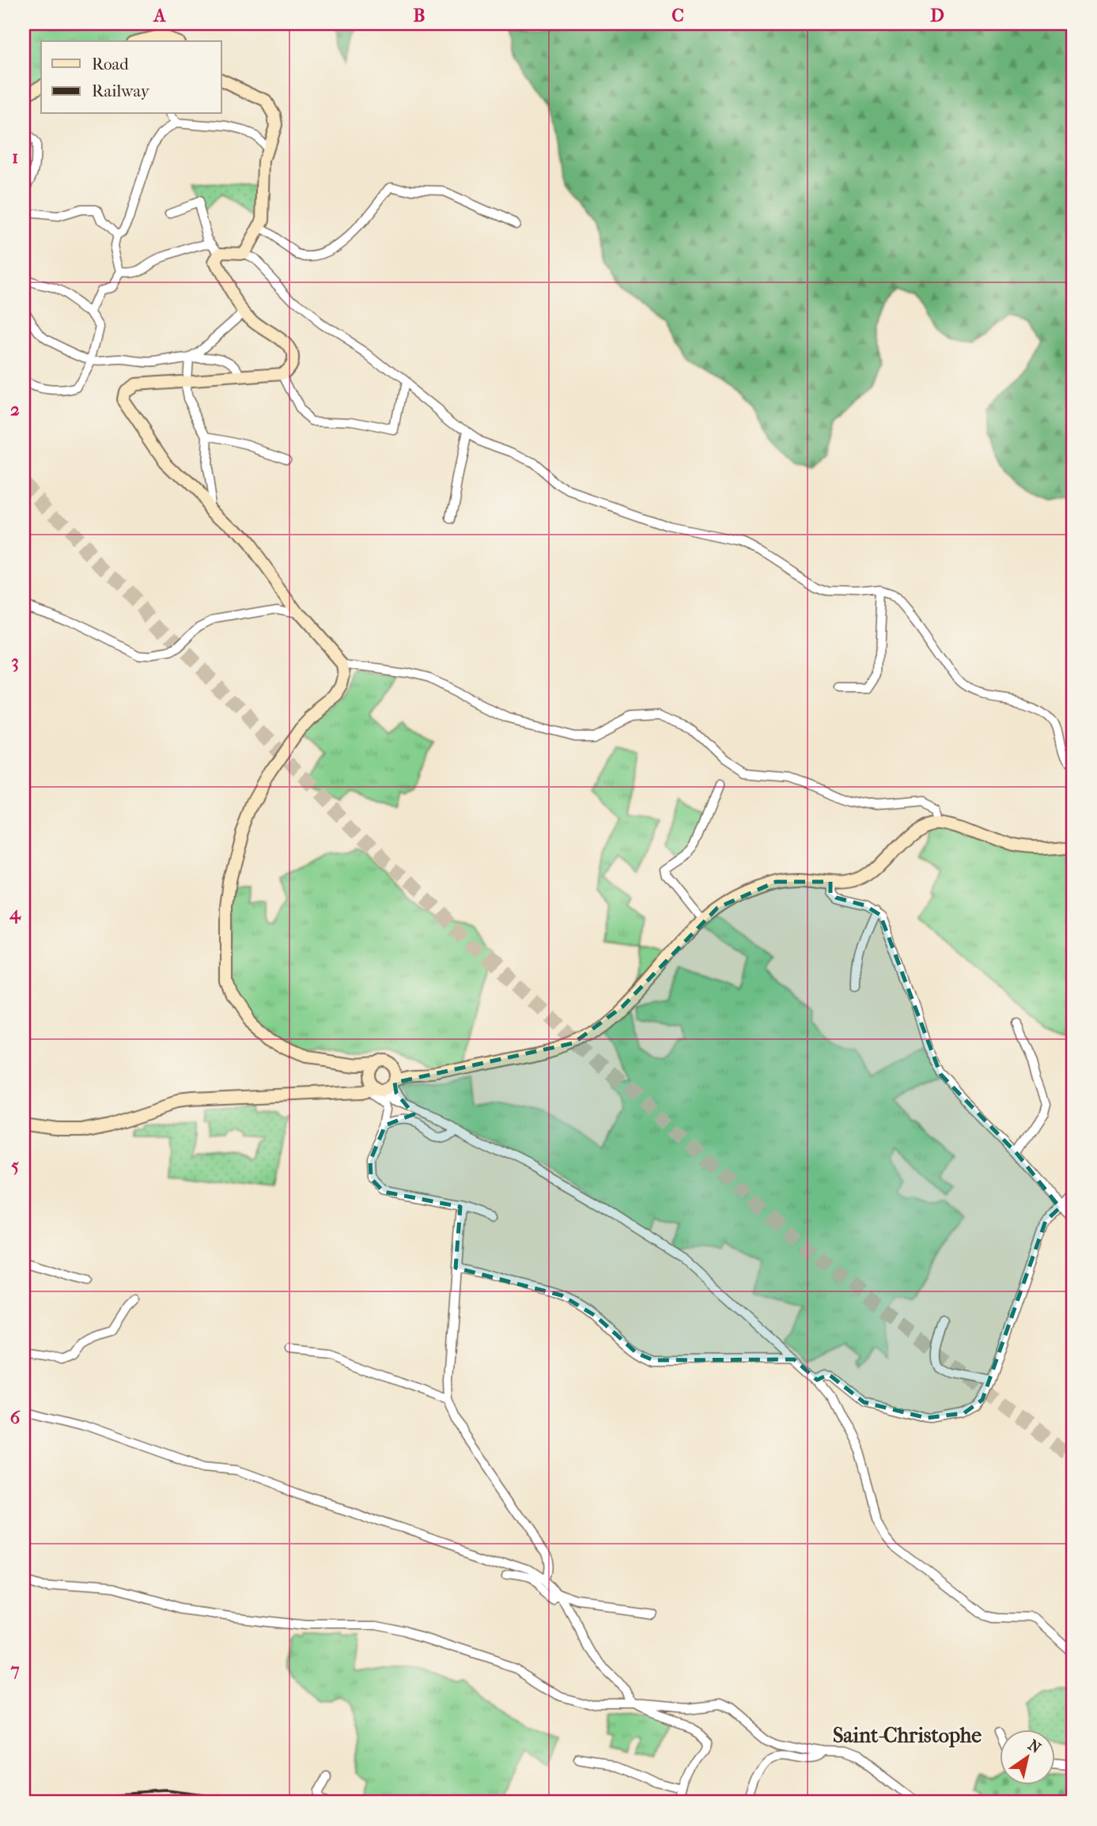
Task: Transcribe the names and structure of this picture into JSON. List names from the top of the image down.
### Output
{
  "districts": ["Saint-Christophe"],
  "legend": ["Road", "Railway"],
  "north": "top right",
  "grid": {
    "columns": [
      "A",
      "B",
      "C",
      "D"
    ],
    "rows": [
      "1",
      "2",
      "3",
      "4",
      "5",
      "6",
      "7"
    ]
  }
}
